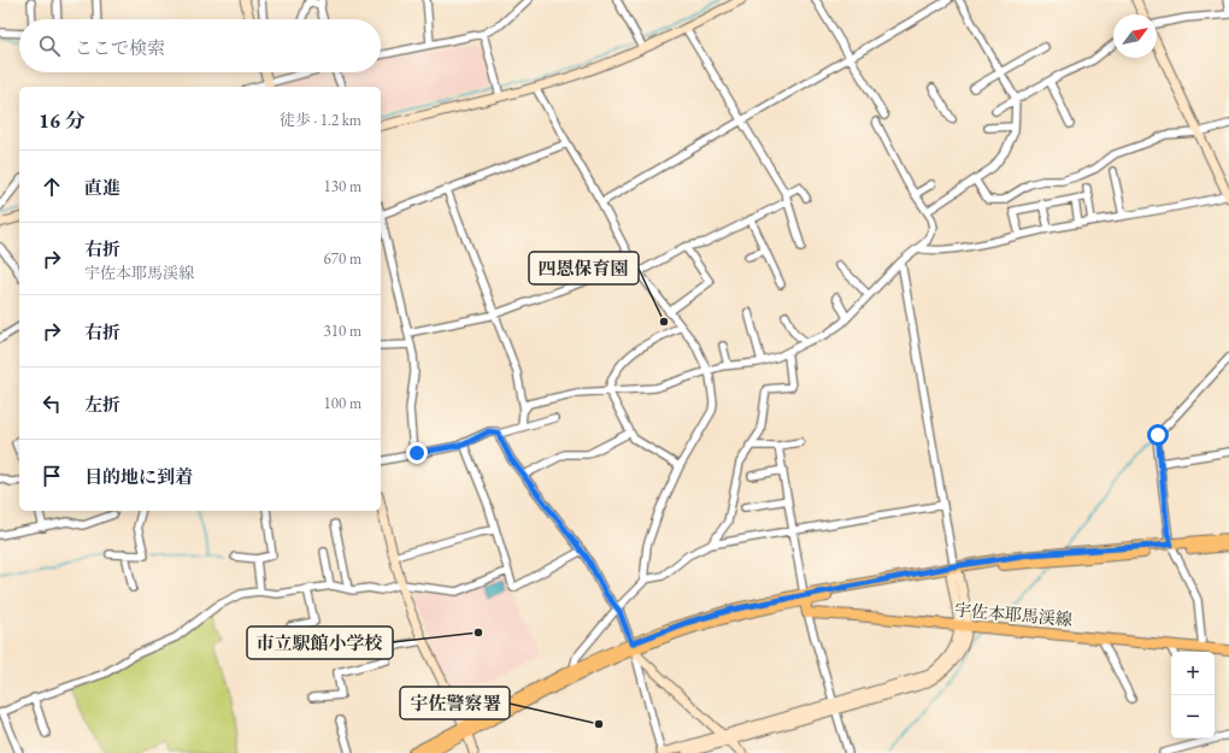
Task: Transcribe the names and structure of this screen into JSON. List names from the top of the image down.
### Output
{
  "streets": {
    "main road": ["宇佐本耶馬渓線"]
  },
  "places": ["四恩保育園", "市立駅館小学校", "宇佐警察署"],
  "north": "top right",
  "page": {
    "search": "ここで検索",
    "heading": ["16 分", "徒歩 · 1.2 km"],
    "list": [
      ["直進", "130 m"],
      ["右折", "宇佐本耶馬渓線", "670 m"],
      ["右折", "310 m"],
      ["左折", "100 m"],
      "目的地に到着"
    ],
    "map_buttons": ["+", "−"]
  }
}
